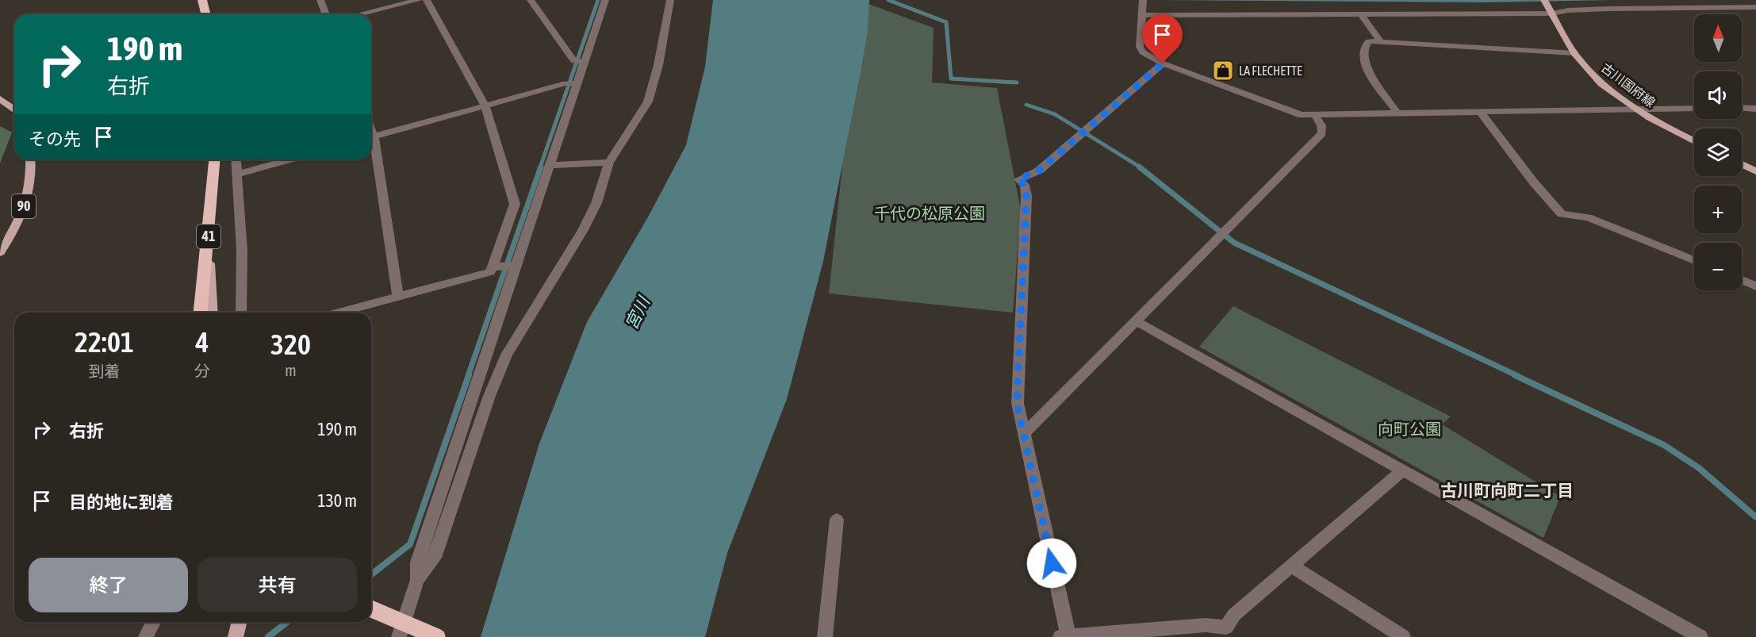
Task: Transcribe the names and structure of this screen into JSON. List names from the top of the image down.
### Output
{
  "streets": {
    "highway": ["41"],
    "main road": ["古川国府線", "90"]
  },
  "districts": ["古川町向町二丁目"],
  "water": ["宮川"],
  "parks": ["千代の松原公園", "向町公園"],
  "places": {
    "shop": ["LA FLECHETTE"]
  },
  "north": "top",
  "page": {
    "map_buttons": ["+", "−"],
    "turn": ["190 m", "右折"],
    "then": "その先",
    "eta": [
      "22:01",
      "到着",
      "4",
      "分",
      "320",
      "m"
    ],
    "list": [
      {
        "name": "右折",
        "value": "190 m"
      },
      {
        "name": "目的地に到着",
        "value": "130 m"
      }
    ],
    "buttons": ["終了", "共有"]
  }
}
